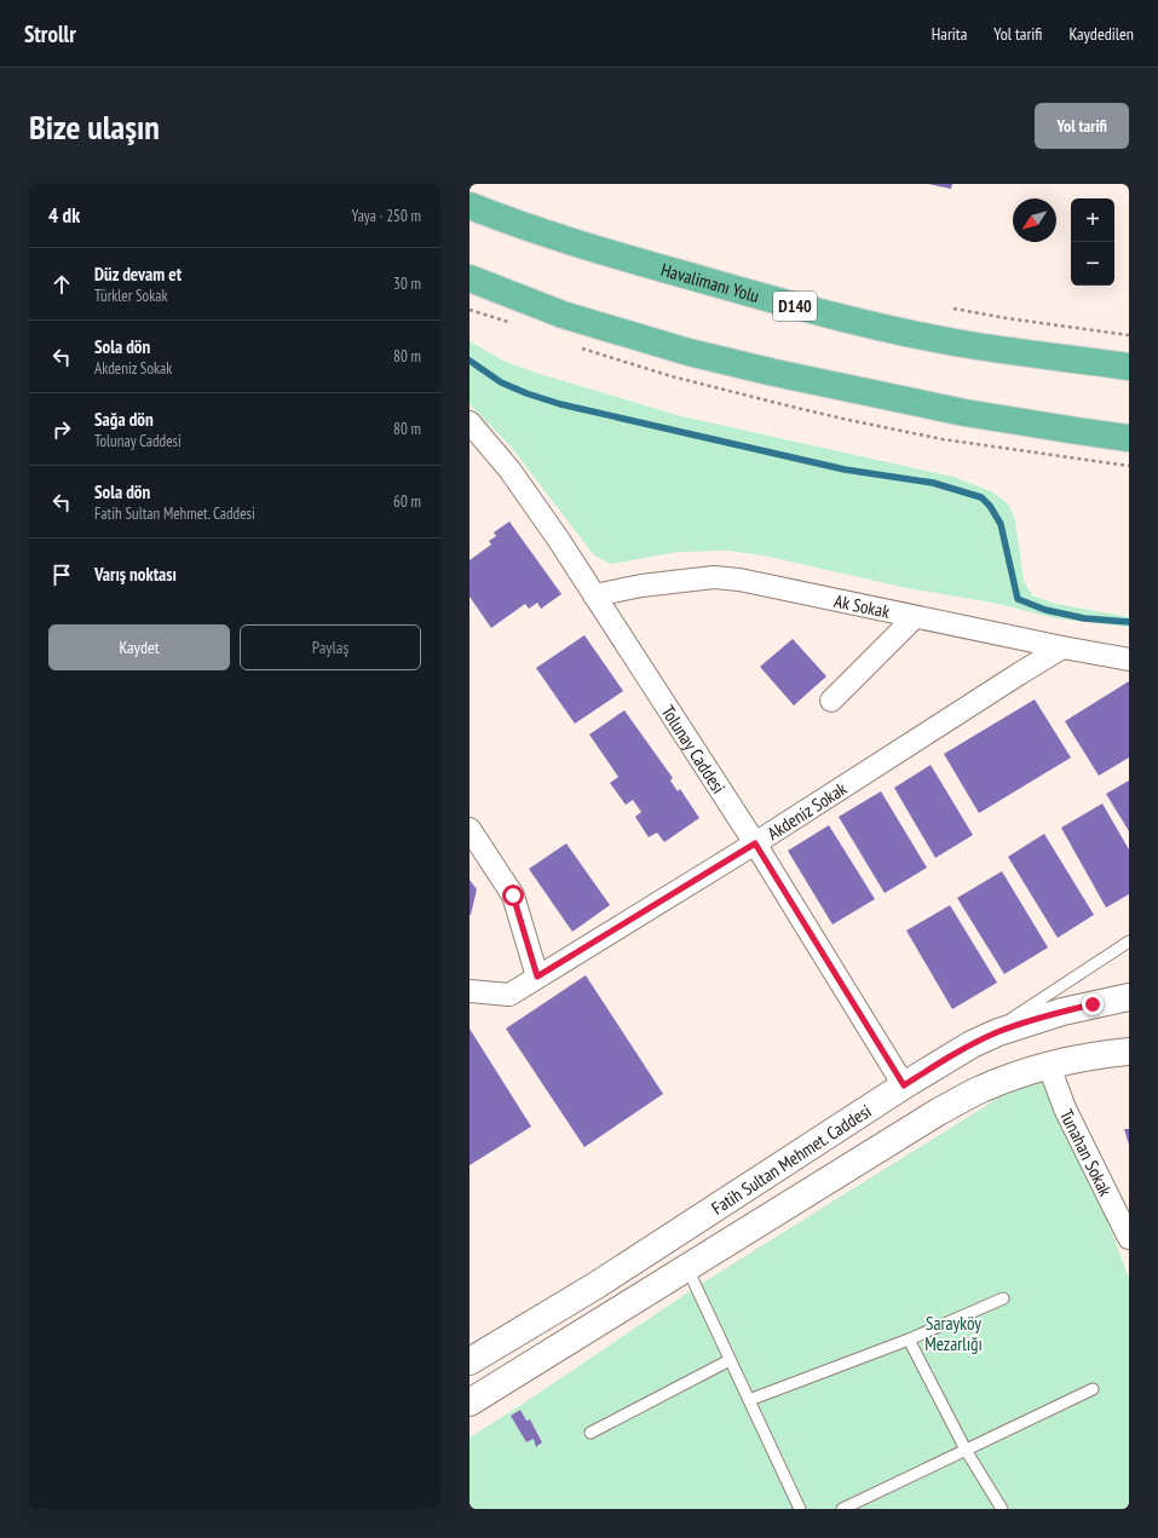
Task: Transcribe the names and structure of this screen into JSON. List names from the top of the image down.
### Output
{
  "streets": {
    "highway": ["Havalimanı Yolu", "D140"],
    "street": [
      "Ak Sokak",
      "Tolunay Caddesi",
      "Akdeniz Sokak",
      "Tunahan Sokak",
      "Fatih Sultan Mehmet. Caddesi"
    ]
  },
  "crossings": [
    ["Ak Sokak", "Tolunay Caddesi"],
    ["Ak Sokak", "Akdeniz Sokak"],
    ["Tolunay Caddesi", "Akdeniz Sokak"],
    ["Tolunay Caddesi", "Fatih Sultan Mehmet. Caddesi"],
    ["Tunahan Sokak", "Fatih Sultan Mehmet. Caddesi"]
  ],
  "parks": ["Sarayköy Mezarlığı"],
  "north": "bottom left",
  "page": {
    "header": "Strollr",
    "nav": ["Harita", "Yol tarifi", "Kaydedilen"],
    "buttons": [
      "Yol tarifi",
      ["Kaydet", "Paylaş"]
    ],
    "title": "Bize ulaşın",
    "heading": ["4 dk", "Yaya · 250 m"],
    "map_buttons": ["+", "−"],
    "list": [
      ["Düz devam et", "Türkler Sokak", "30 m"],
      ["Sola dön", "Akdeniz Sokak", "80 m"],
      ["Sağa dön", "Tolunay Caddesi", "80 m"],
      ["Sola dön", "Fatih Sultan Mehmet. Caddesi", "60 m"],
      "Varış noktası"
    ]
  }
}
